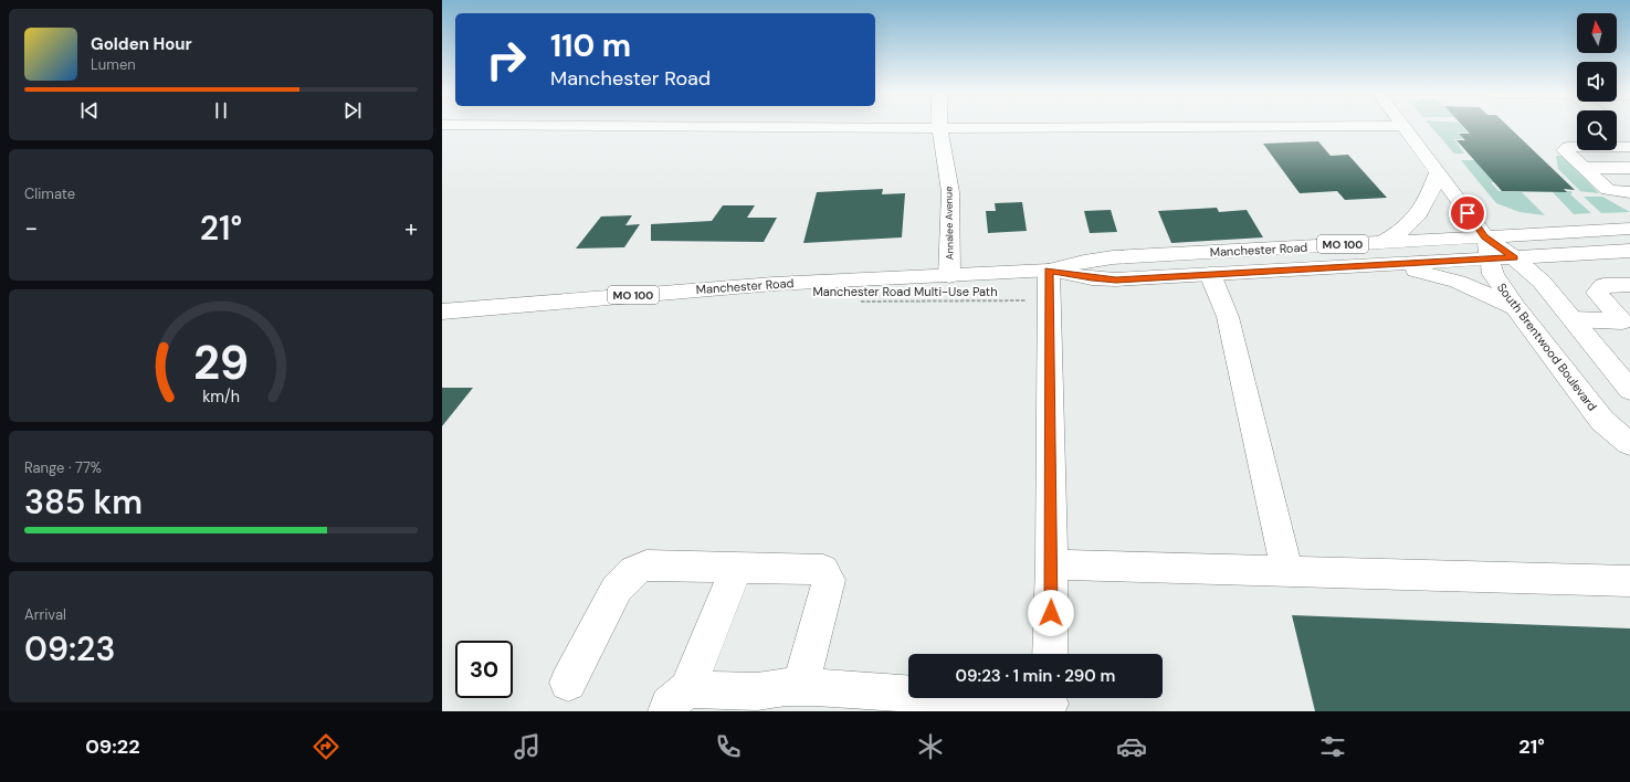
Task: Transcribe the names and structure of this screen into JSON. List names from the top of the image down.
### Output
{
  "streets": {
    "main road": [
      "Annalee Avenue",
      "MO 100",
      "Manchester Road",
      "South Brentwood Boulevard"
    ],
    "path": ["Manchester Road Multi-Use Path"]
  },
  "crossings": [
    ["Annalee Avenue", "Manchester Road"],
    ["Manchester Road", "South Brentwood Boulevard"]
  ],
  "north": "top",
  "page": {
    "turn": ["110 m", "Manchester Road"],
    "song": ["Golden Hour", "Lumen"],
    "tile": [
      "Climate",
      ["Range · 77%", "385 km"],
      ["Arrival", "09:23"]
    ],
    "heat": ["−", "21°", "+"],
    "limit": "30",
    "trip": "09:23 · 1 min · 290 m",
    "tabs": ["09:22", "21°"],
    "gauge": ["29", "km/h"]
  }
}
